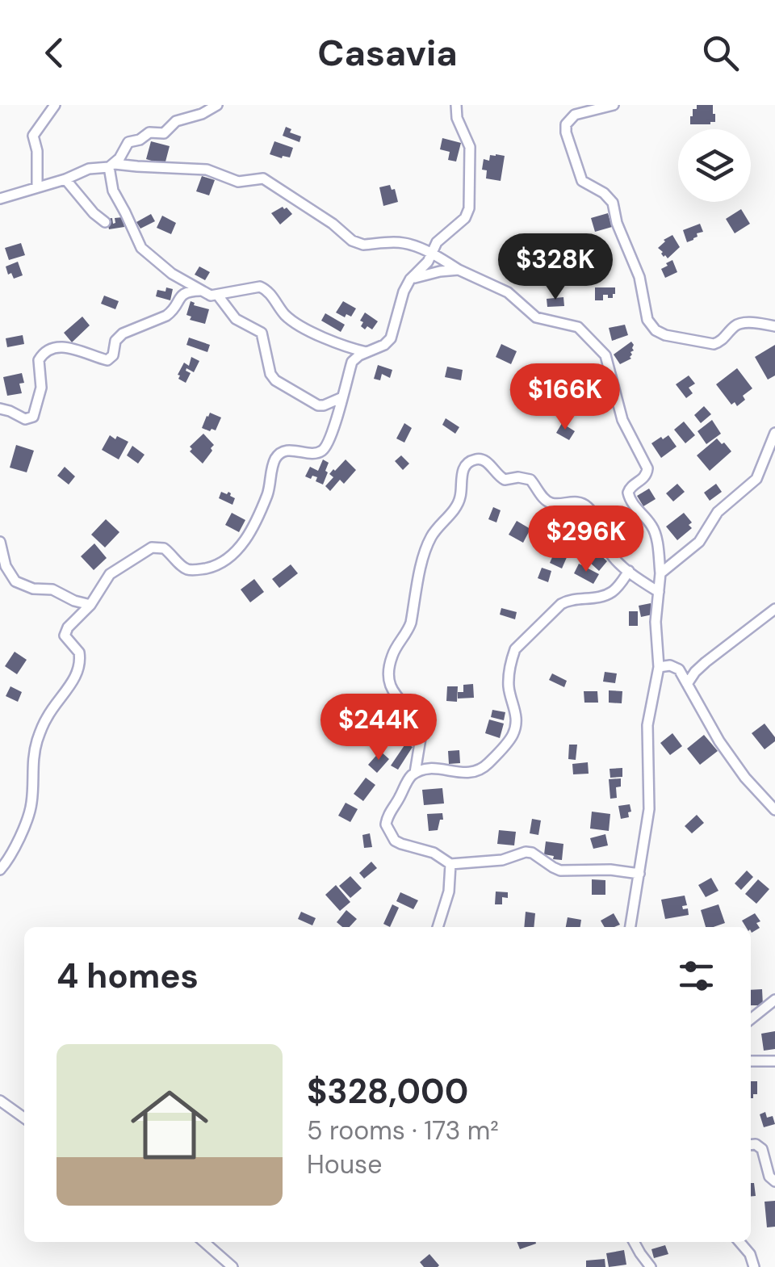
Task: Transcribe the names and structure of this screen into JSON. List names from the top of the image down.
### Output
{
  "page": {
    "header": "Casavia",
    "price": [
      "$328K",
      "$166K",
      "$296K",
      "$244K"
    ],
    "heading": "4 homes",
    "list": [
      {
        "name": "$328,000",
        "note": "5 rooms · 173 m² · House"
      }
    ]
  }
}
